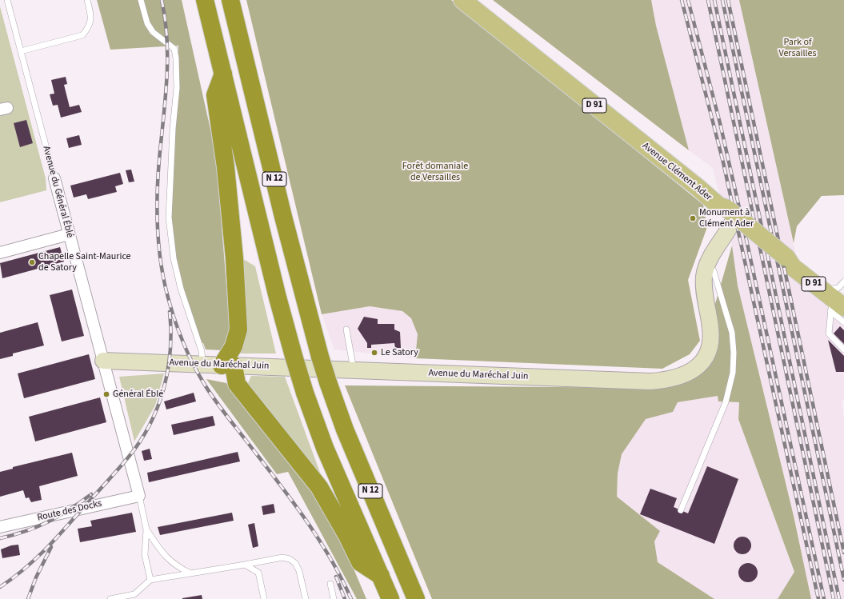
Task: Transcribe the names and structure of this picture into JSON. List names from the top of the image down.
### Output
{
  "streets": {
    "highway": ["N 12"],
    "main road": ["D 91", "Avenue Clément Ader"],
    "street": ["Avenue du Général Éblé", "Avenue du Maréchal Juin", "Route des Docks"]
  },
  "crossings": [
    ["D 91", "Avenue Clément Ader"],
    ["D 91", "Avenue du Maréchal Juin"],
    ["Avenue Clément Ader", "Avenue du Maréchal Juin"],
    ["Avenue du Général Éblé", "Avenue du Maréchal Juin"],
    ["Avenue du Général Éblé", "Route des Docks"]
  ],
  "parks": ["Park of Versailles", "Forêt domaniale de Versailles"],
  "places": [
    "Monument à Clément Ader",
    "Chapelle Saint-Maurice de Satory",
    "Le Satory",
    "Général Éblé"
  ]
}
